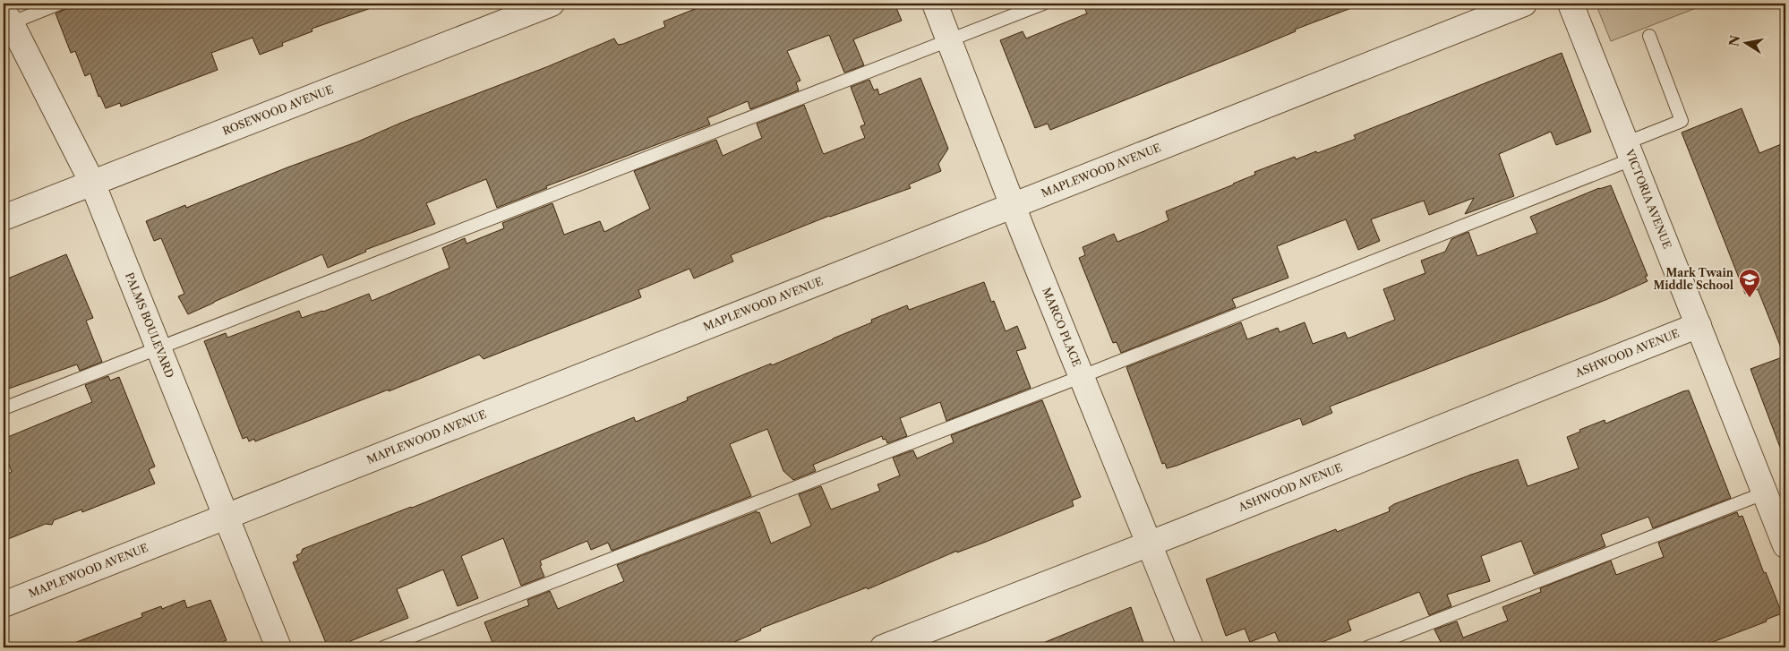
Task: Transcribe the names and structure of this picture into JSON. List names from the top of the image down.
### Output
{
  "streets": {
    "street": [
      "ROSEWOOD AVENUE",
      "MAPLEWOOD AVENUE",
      "VICTORIA AVENUE",
      "PALMS BOULEVARD",
      "MARCO PLACE",
      "ASHWOOD AVENUE"
    ]
  },
  "crossings": [
    ["ROSEWOOD AVENUE", "PALMS BOULEVARD"],
    ["MAPLEWOOD AVENUE", "PALMS BOULEVARD"],
    ["MAPLEWOOD AVENUE", "MARCO PLACE"],
    ["VICTORIA AVENUE", "ASHWOOD AVENUE"],
    ["MARCO PLACE", "ASHWOOD AVENUE"]
  ],
  "places": {
    "school or university": ["Mark Twain Middle School"]
  },
  "north": "left"
}
